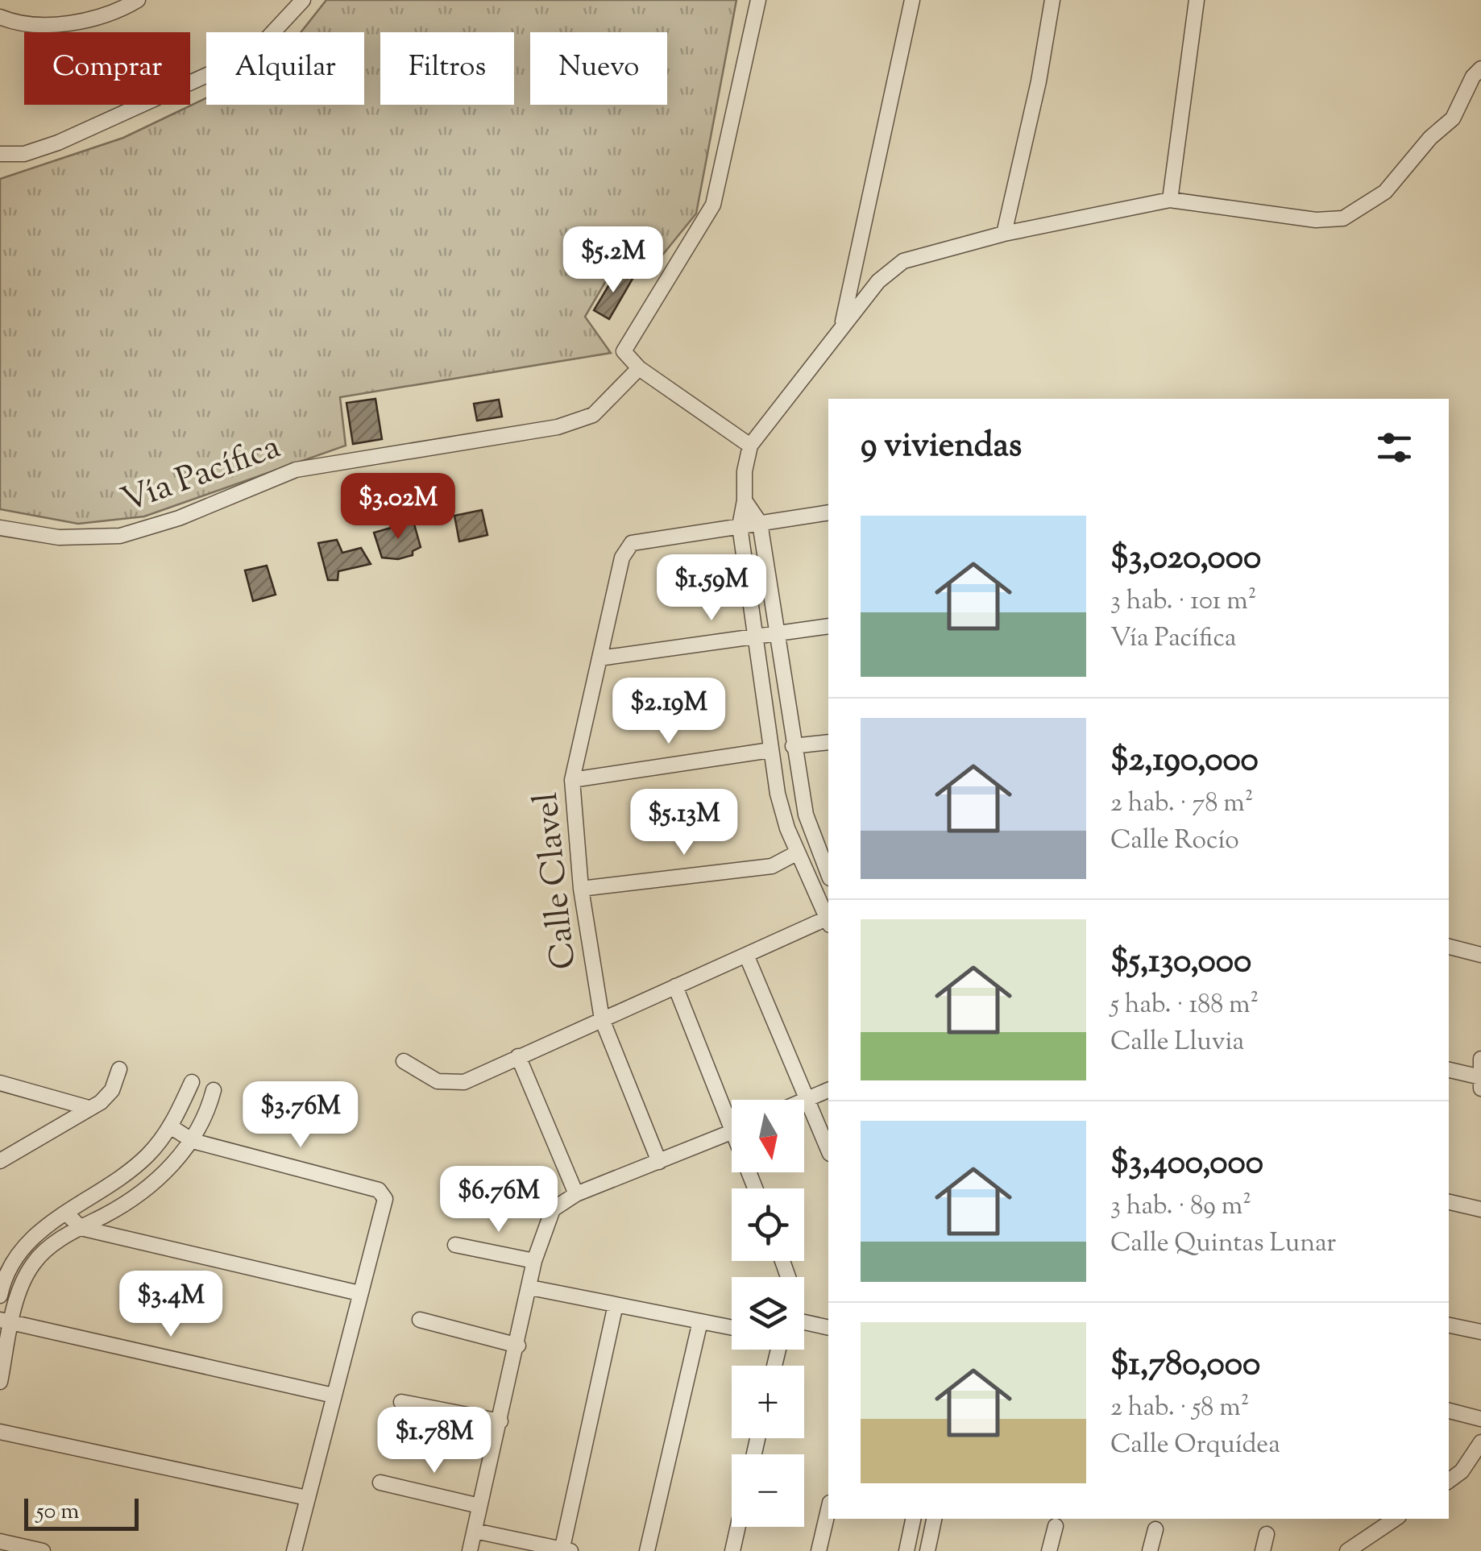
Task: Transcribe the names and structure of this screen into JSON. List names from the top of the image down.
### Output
{
  "streets": {
    "street": ["Vía Pacífica", "Calle Clavel"]
  },
  "scale_bar": "50 m",
  "north": "bottom",
  "page": {
    "chip": [
      "Comprar",
      "Alquilar",
      "Filtros",
      "Nuevo"
    ],
    "price": [
      "$5.2M",
      "$3.02M",
      "$1.59M",
      "$2.19M",
      "$5.13M",
      "$3.76M",
      "$6.76M",
      "$3.4M",
      "$1.78M"
    ],
    "heading": "9 viviendas",
    "list": [
      {
        "name": "$3,020,000",
        "note": "3 hab. · 101 m² · Vía Pacífica"
      },
      {
        "name": "$2,190,000",
        "note": "2 hab. · 78 m² · Calle Rocío"
      },
      {
        "name": "$5,130,000",
        "note": "5 hab. · 188 m² · Calle Lluvia"
      },
      {
        "name": "$3,400,000",
        "note": "3 hab. · 89 m² · Calle Quintas Lunar"
      },
      {
        "name": "$1,780,000",
        "note": "2 hab. · 58 m² · Calle Orquídea"
      }
    ],
    "map_buttons": ["+", "−"],
    "scale": "50 m"
  }
}
